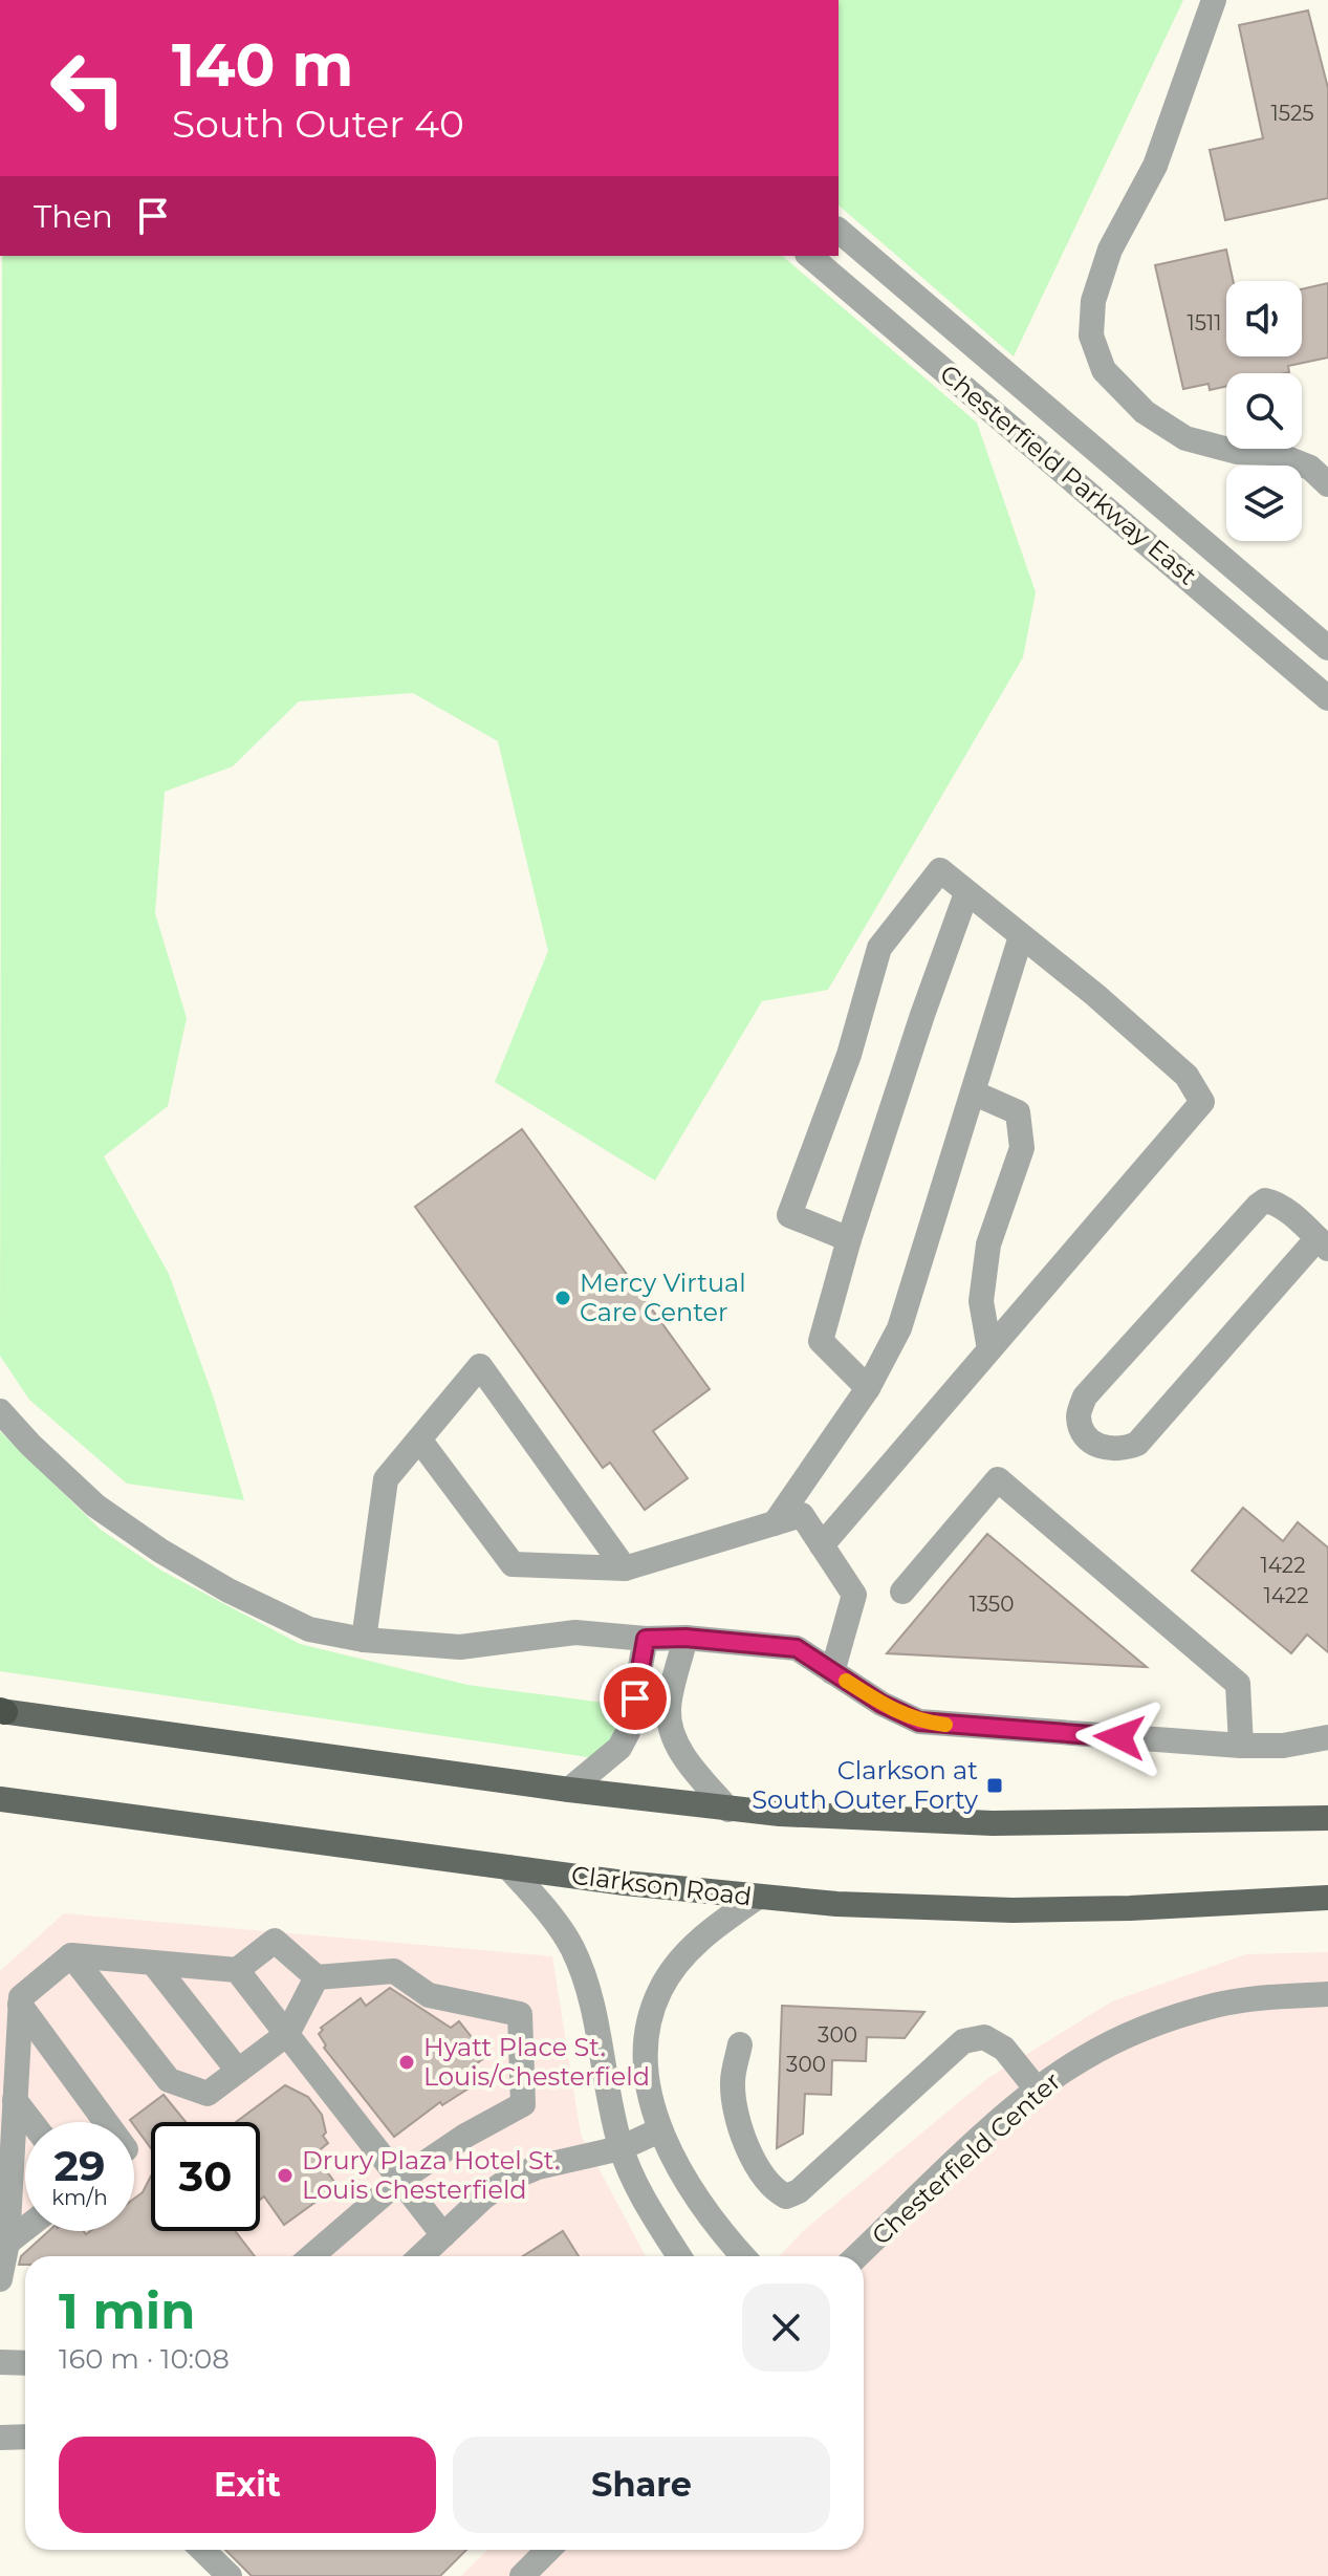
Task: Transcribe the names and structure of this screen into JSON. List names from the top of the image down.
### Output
{
  "streets": {
    "main road": ["Clarkson Road"],
    "street": ["Chesterfield Parkway East", "Chesterfield Center"]
  },
  "places": {
    "other": ["Mercy Virtual Care Center", "Hyatt Place St. Louis/Chesterfield", "Drury Plaza Hotel St. Louis Chesterfield"],
    "transit": ["Clarkson at South Outer Forty"]
  },
  "house_numbers": [
    "1525",
    "1511",
    "1422",
    "1422",
    "1350",
    "300",
    "300"
  ],
  "page": {
    "turn": ["140 m", "South Outer 40"],
    "then": "Then",
    "speed": "29 km/h",
    "limit": "30",
    "heading": ["1 min", "160 m · 10:08"],
    "buttons": ["Exit", "Share"]
  }
}
